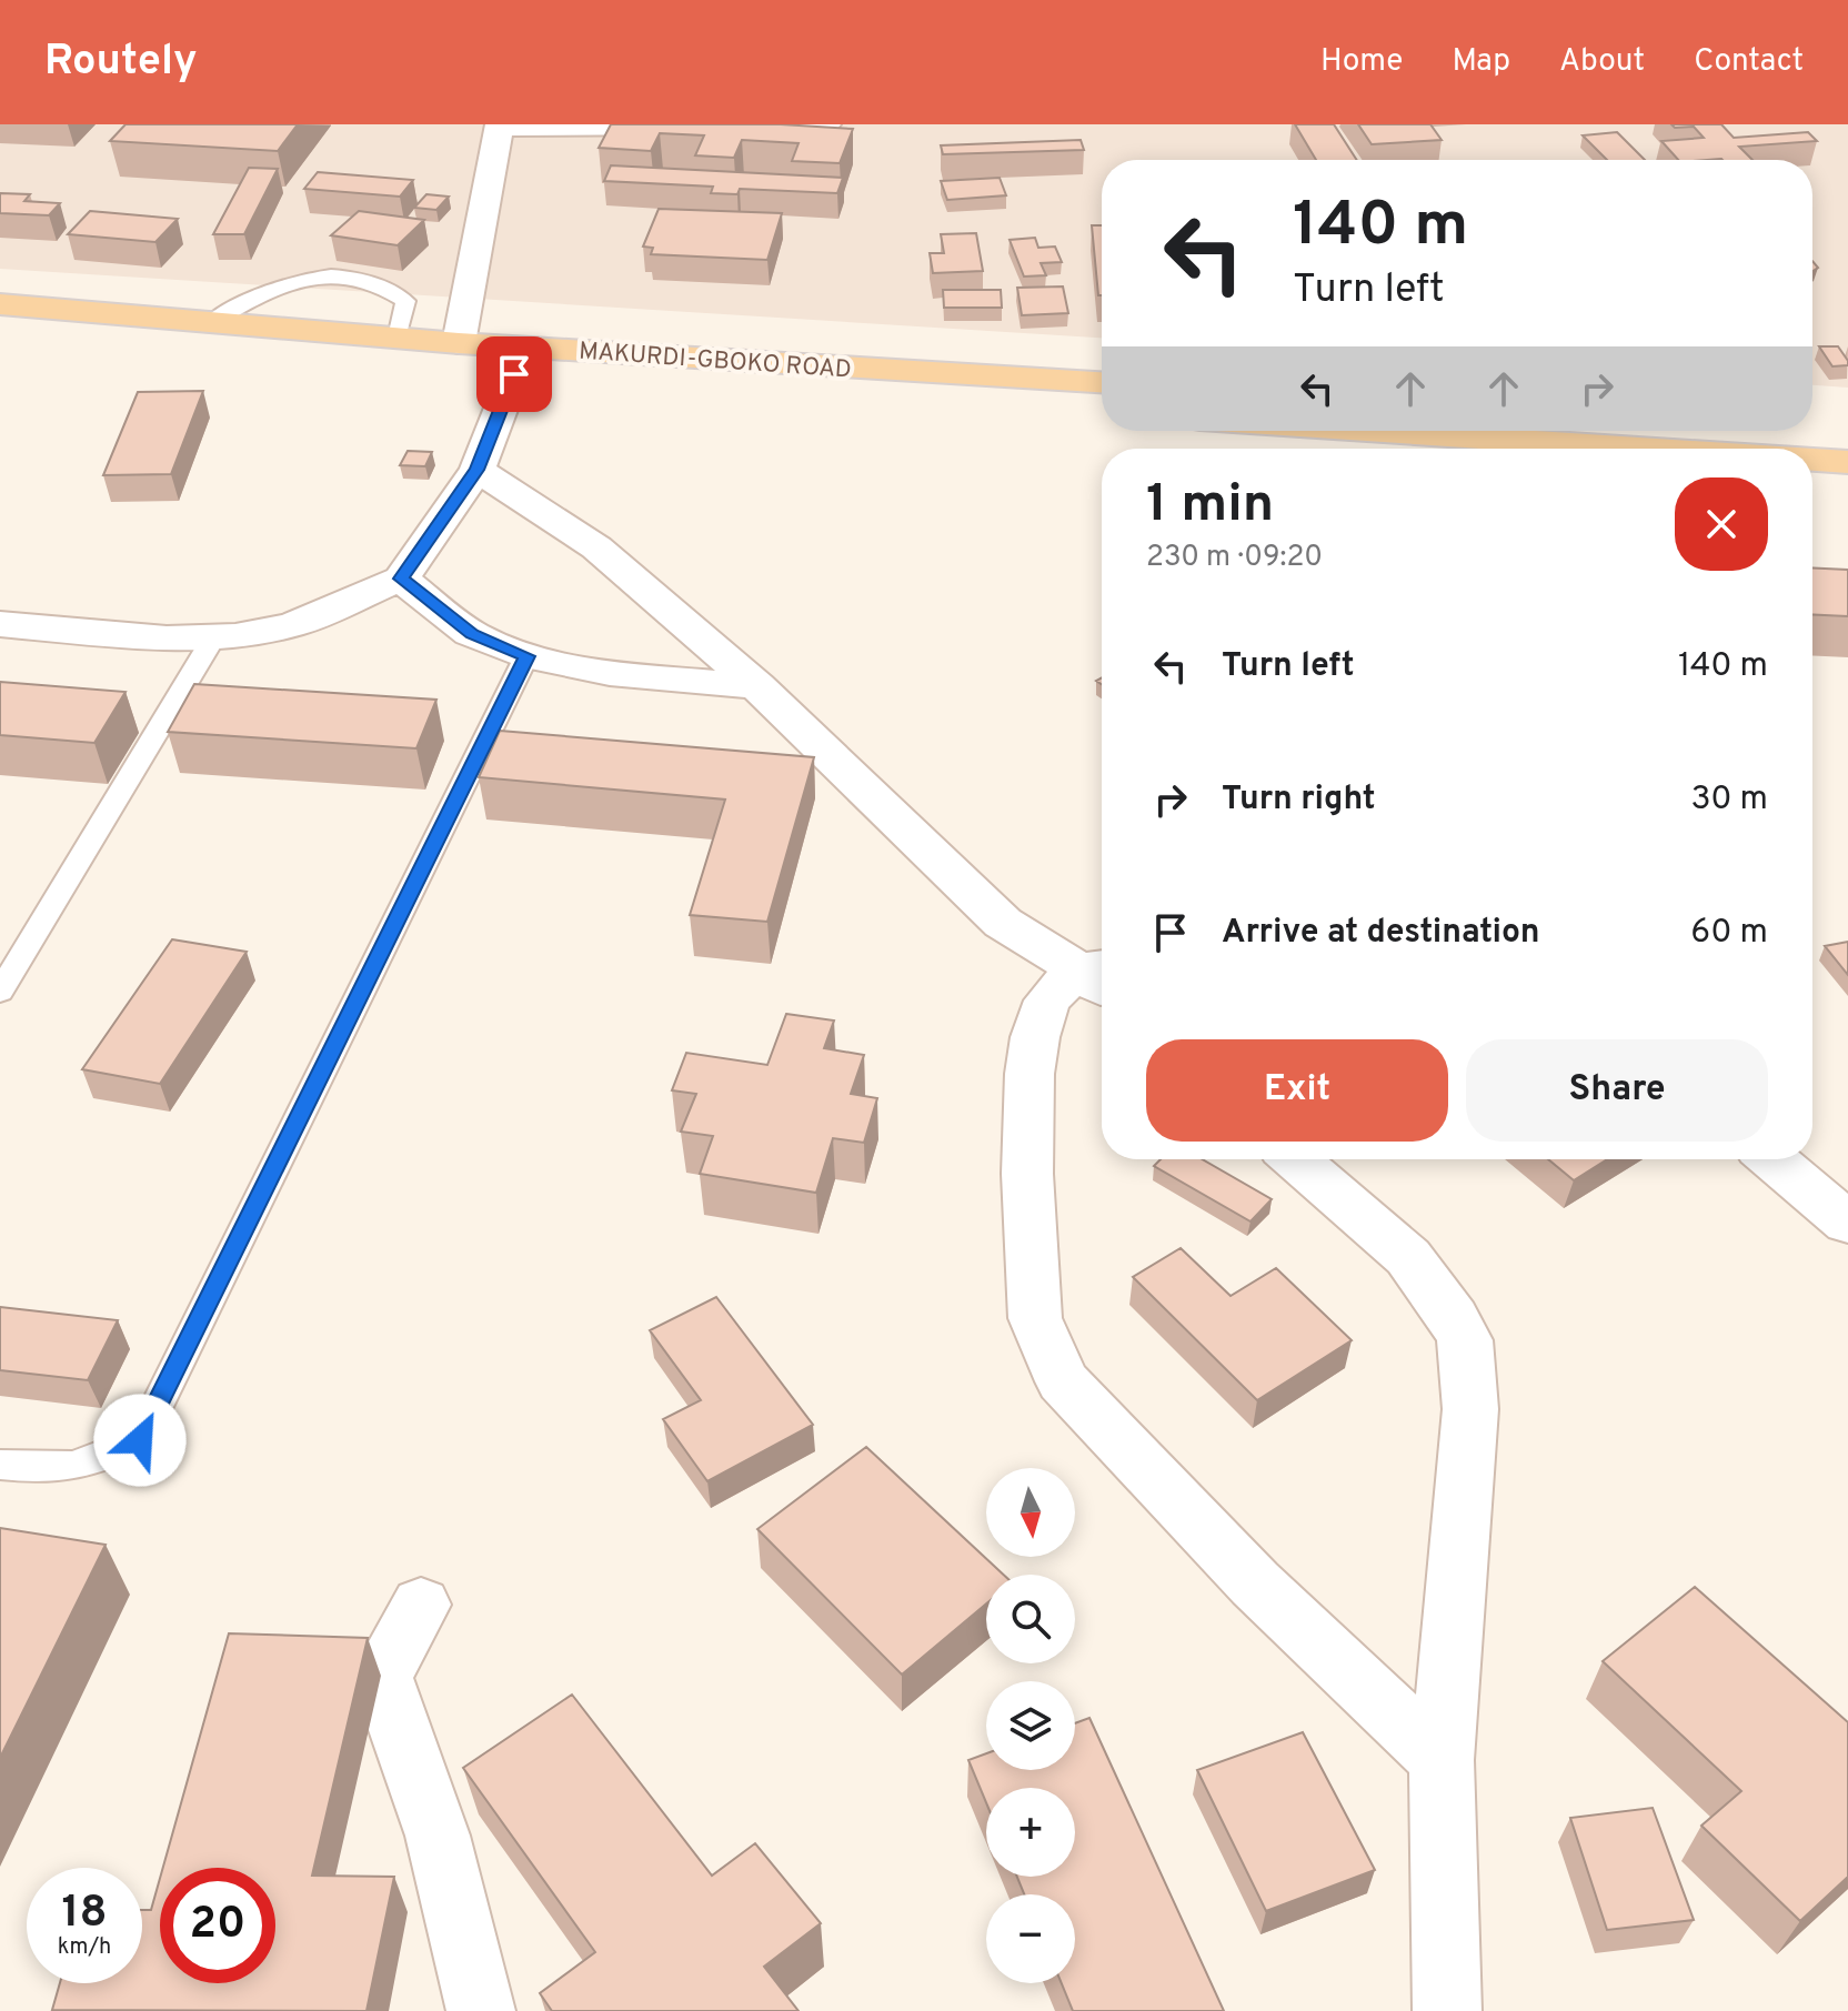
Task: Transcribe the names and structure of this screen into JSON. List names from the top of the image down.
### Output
{
  "streets": {
    "main road": ["MAKURDI-GBOKO ROAD"]
  },
  "north": "bottom",
  "page": {
    "header": "Routely",
    "nav": [
      "Home",
      "Map",
      "About",
      "Contact"
    ],
    "turn": ["140 m", "Turn left"],
    "heading": ["1 min", "230 m · 09:20"],
    "list": [
      {
        "name": "Turn left",
        "value": "140 m"
      },
      {
        "name": "Turn right",
        "value": "30 m"
      },
      {
        "name": "Arrive at destination",
        "value": "60 m"
      }
    ],
    "buttons": ["Exit", "Share"],
    "map_buttons": ["+", "−"],
    "speed": "18 km/h",
    "limit": "20"
  }
}
